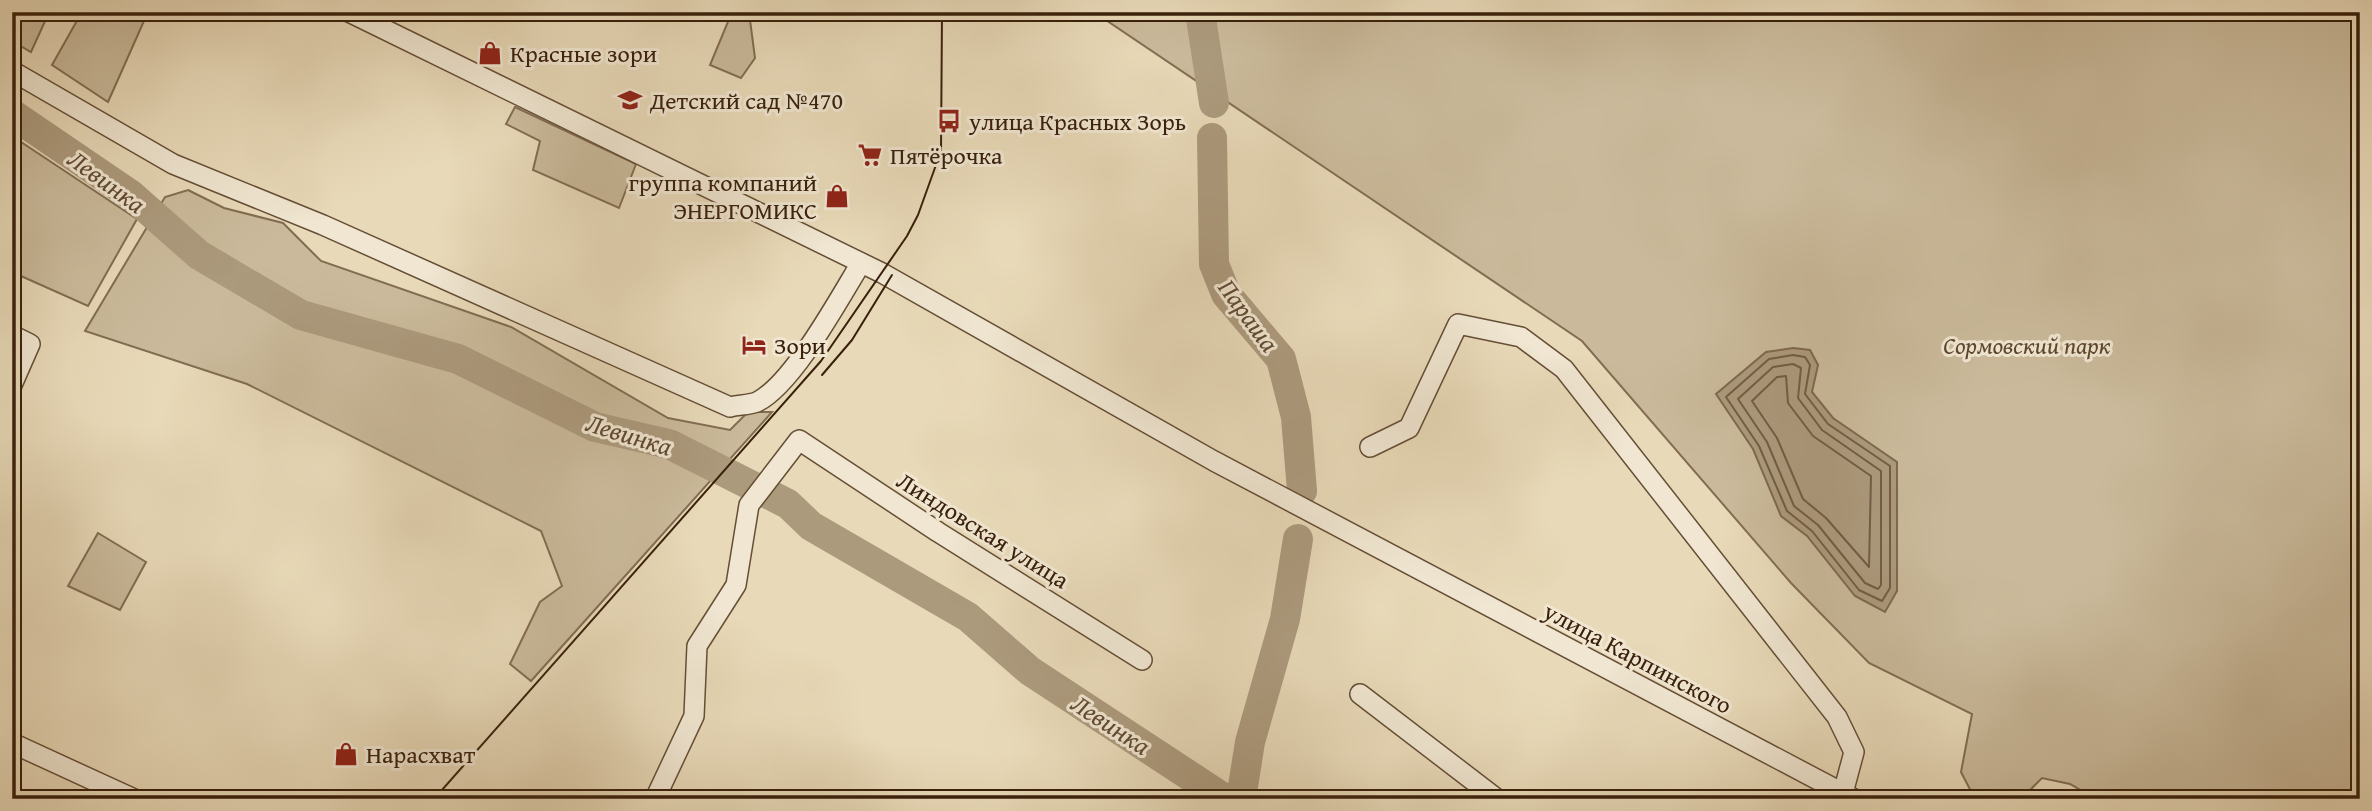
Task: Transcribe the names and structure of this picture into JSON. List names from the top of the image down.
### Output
{
  "streets": {
    "street": ["Линдовская улица", "улица Карпинского"]
  },
  "water": ["Левинка", "Параша"],
  "parks": ["Сормовский парк"],
  "places": {
    "shop": ["Красные зори", "группа компаний ЭНЕРГОМИКС", "Нарасхват"],
    "school or university": ["Детский сад №470"],
    "bus stop": ["улица Красных Зорь"],
    "supermarket": ["Пятёрочка"],
    "hotel": ["Зори"]
  }
}
